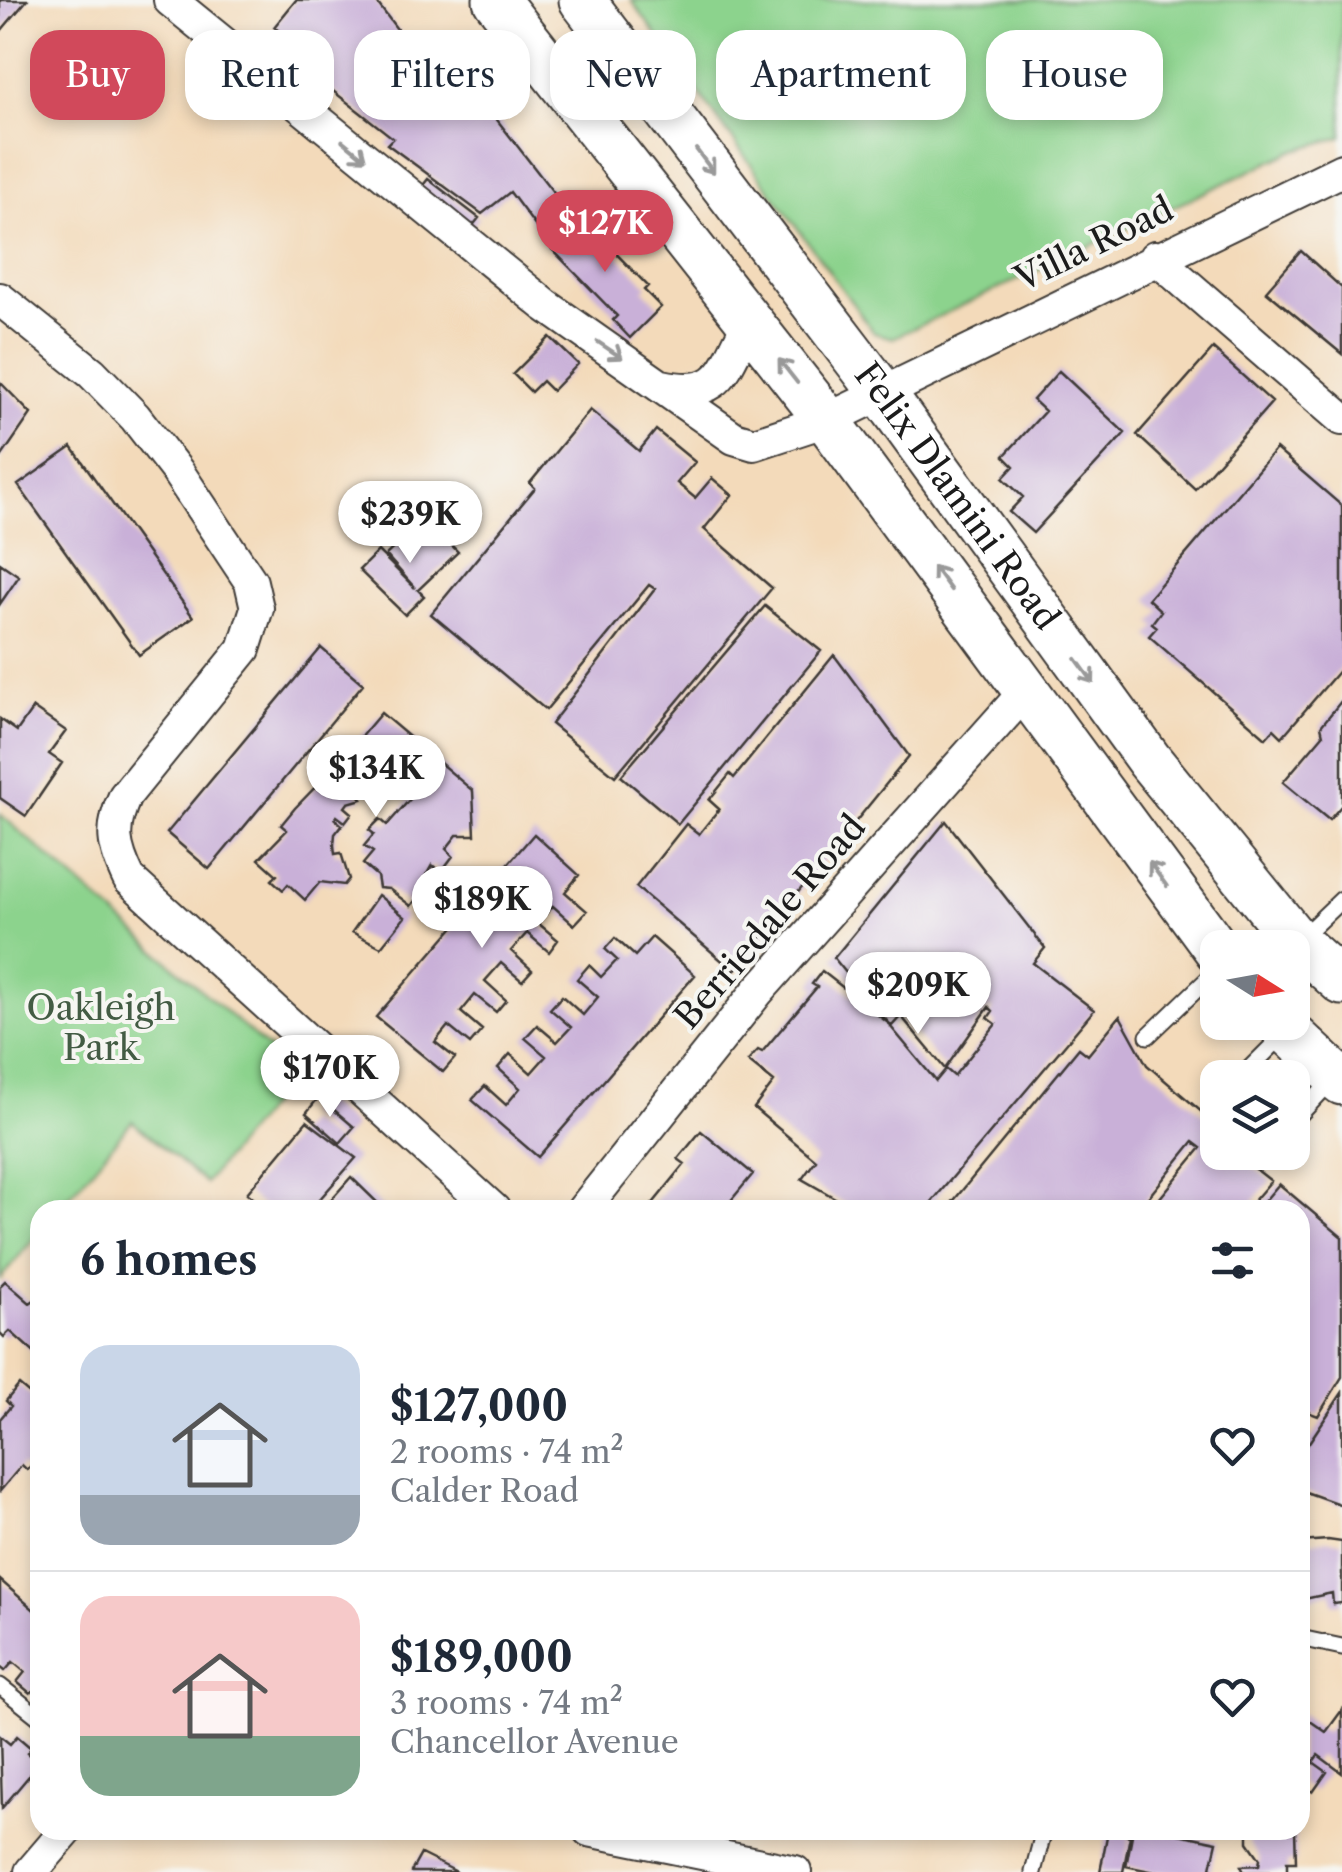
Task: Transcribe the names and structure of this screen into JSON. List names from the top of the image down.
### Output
{
  "streets": {
    "main road": ["Felix Dlamini Road"],
    "street": ["Villa Road", "Berriedale Road"]
  },
  "crossings": [
    ["Villa Road", "Felix Dlamini Road"],
    ["Felix Dlamini Road", "Berriedale Road"]
  ],
  "parks": ["Oakleigh Park"],
  "north": "right",
  "page": {
    "chip": [
      "Buy",
      "Rent",
      "Filters",
      "New",
      "Apartment",
      "House"
    ],
    "price": [
      "$127K",
      "$239K",
      "$134K",
      "$189K",
      "$209K",
      "$170K"
    ],
    "heading": "6 homes",
    "list": [
      {
        "name": "$127,000",
        "note": "2 rooms · 74 m² · Calder Road"
      },
      {
        "name": "$189,000",
        "note": "3 rooms · 74 m² · Chancellor Avenue"
      }
    ]
  }
}
